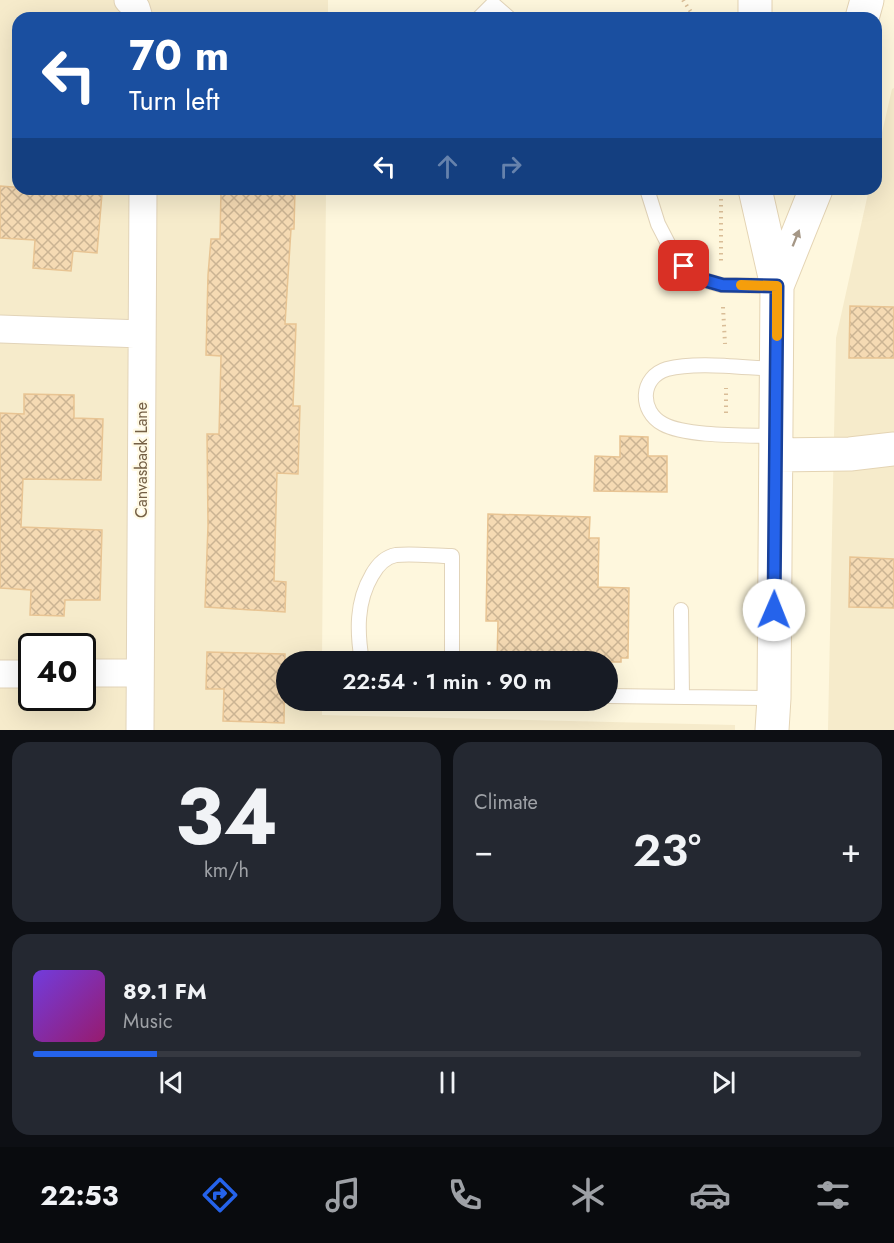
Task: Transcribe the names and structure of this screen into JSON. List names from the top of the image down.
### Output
{
  "streets": {
    "street": ["Canvasback Lane"]
  },
  "page": {
    "turn": ["70 m", "Turn left"],
    "limit": "40",
    "trip": "22:54 · 1 min · 90 m",
    "tile": [
      ["34", "km/h"],
      "Climate"
    ],
    "heat": ["−", "23°", "+"],
    "song": ["89.1 FM", "Music"],
    "tabs": "22:53"
  }
}
